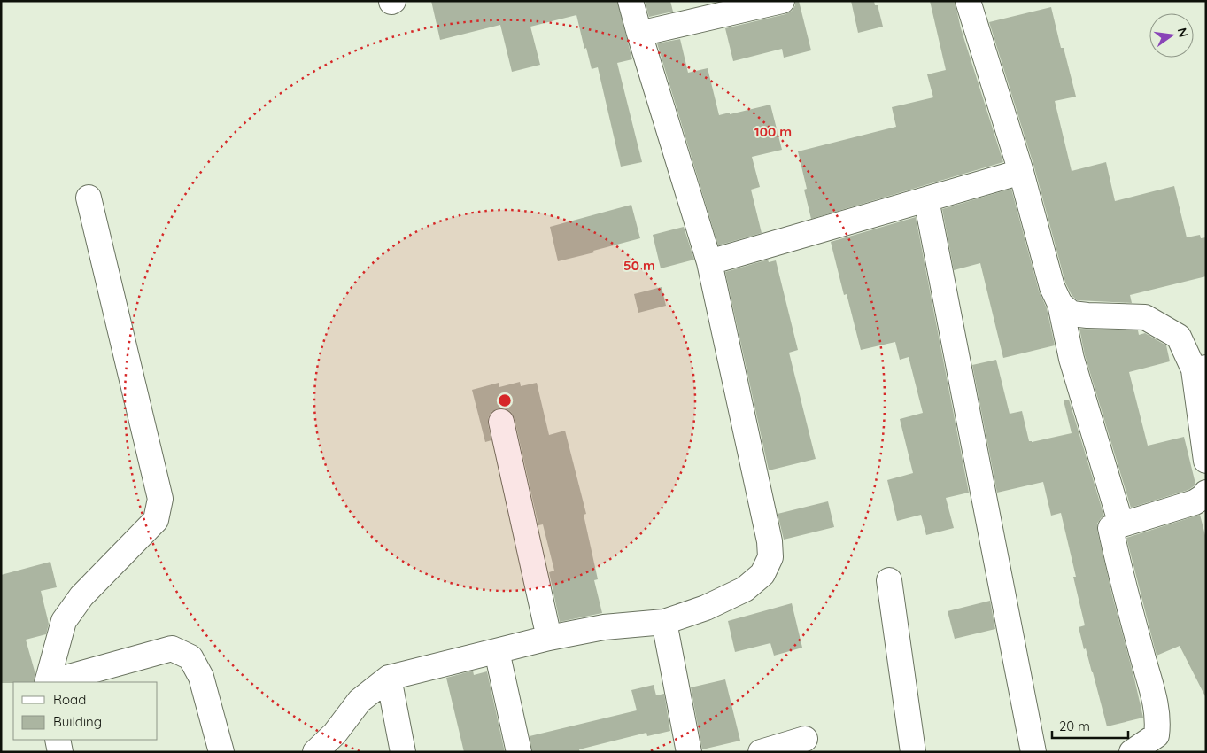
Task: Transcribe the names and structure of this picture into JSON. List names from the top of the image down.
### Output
{
  "legend": ["Road", "Building"],
  "scale_bar": "20 m",
  "north": "right",
  "rings": ["100 m", "50 m"]
}
